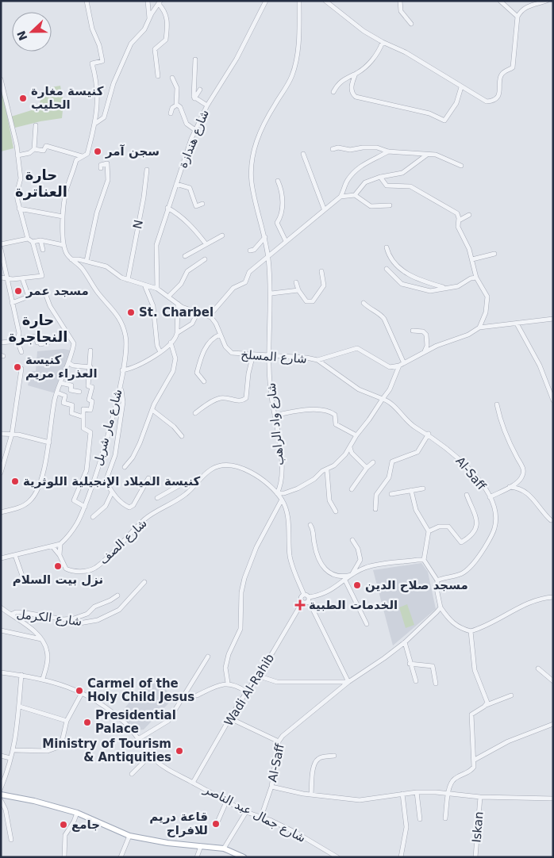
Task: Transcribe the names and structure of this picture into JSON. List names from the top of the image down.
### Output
{
  "streets": {
    "street": [
      "شارع هندازة",
      "N",
      "شارع المسلخ",
      "شارع واد الراهب",
      "شارع مار شربل",
      "Al-Saff",
      "شارع الصف",
      "شارع الكرمل",
      "Wadi Al-Rahib",
      "شارع جمال عبد الناصر",
      "Iskan"
    ]
  },
  "crossings": [
    ["شارع المسلخ", "شارع واد الراهب"],
    ["شارع المسلخ", "Al-Saff"],
    ["شارع واد الراهب", "شارع الصف"],
    ["Al-Saff", "شارع جمال عبد الناصر"],
    ["Wadi Al-Rahib", "شارع جمال عبد الناصر"]
  ],
  "districts": ["حارة العناترة", "حارة النجاجرة"],
  "places": {
    "other": [
      "كنيسة مغارة الحليب",
      "سجن آمر",
      "مسجد عمر",
      "St. Charbel",
      "كنيسة العذراء مريم",
      "كنيسة الميلاد الإنجيلية اللوثرية",
      "نزل بيت السلام",
      "مسجد صلاح الدين",
      "Carmel of the Holy Child Jesus",
      "Presidential Palace",
      "Ministry of Tourism & Antiquities",
      "قاعة دريم للافراح",
      "جامع"
    ],
    "health": ["الخدمات الطبية"]
  },
  "north": "left"
}
